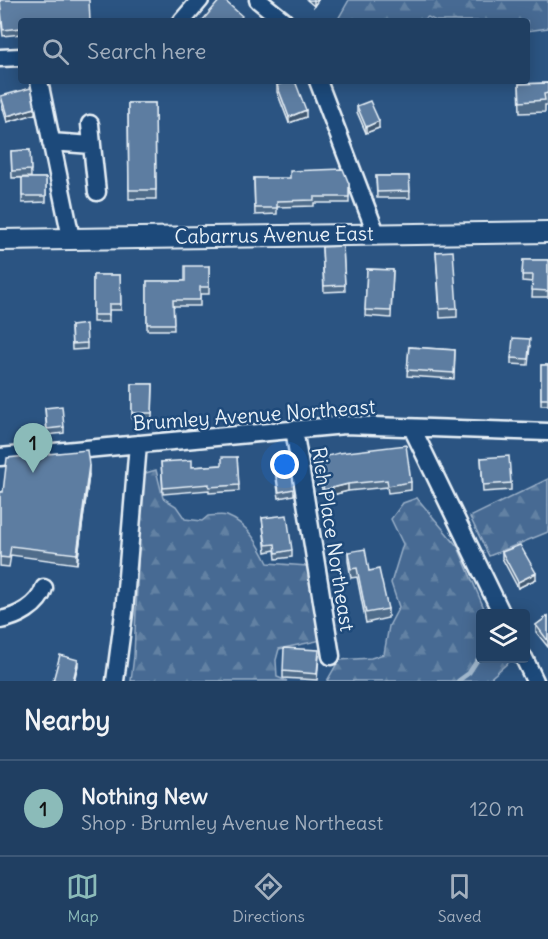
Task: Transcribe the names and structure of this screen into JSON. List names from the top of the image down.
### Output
{
  "streets": {
    "main road": ["Cabarrus Avenue East"],
    "street": ["Brumley Avenue Northeast", "Rich Place Northeast"]
  },
  "crossings": [
    ["Brumley Avenue Northeast", "Rich Place Northeast"]
  ],
  "page": {
    "search": "Search here",
    "pins": "1",
    "heading": "Nearby",
    "list": [
      {
        "mark": "1",
        "name": "Nothing New",
        "note": "Shop · Brumley Avenue Northeast",
        "value": "120 m"
      }
    ],
    "nav": ["Map", "Directions", "Saved"]
  }
}
